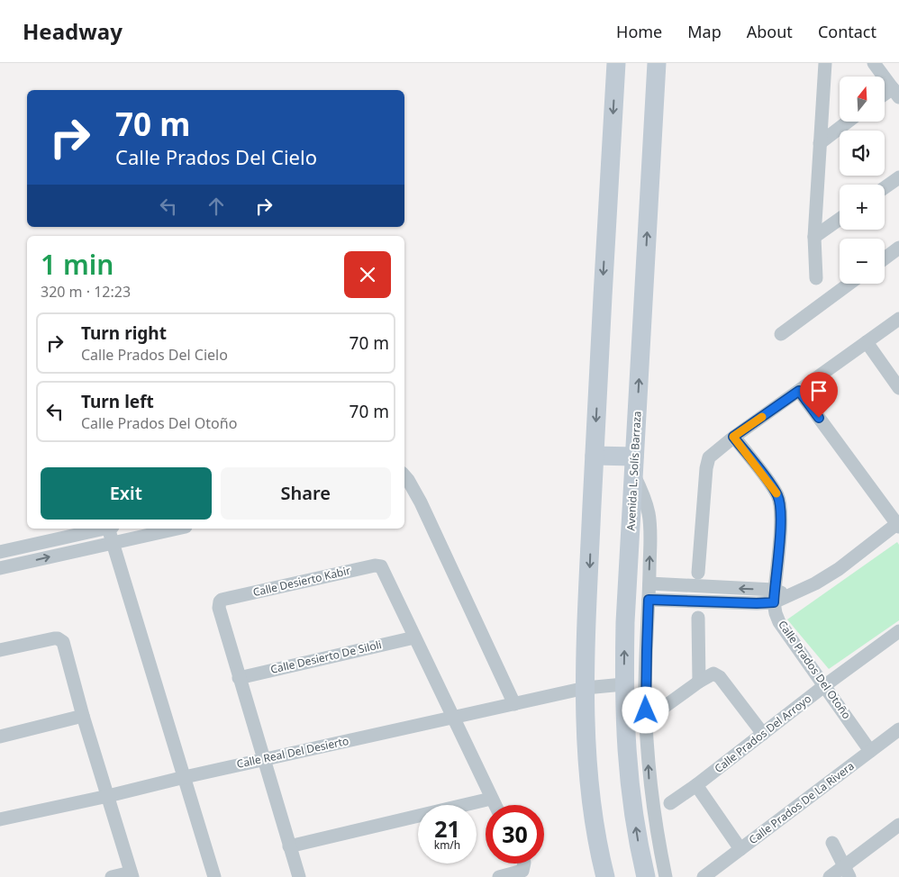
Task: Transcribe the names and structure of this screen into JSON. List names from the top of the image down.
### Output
{
  "streets": {
    "main road": ["Avenida L. Solís Barraza"],
    "street": [
      "Calle Desierto Kabir",
      "Calle Desierto De Siloli",
      "Calle Prados Del Otoño",
      "Calle Prados Del Arroyo",
      "Calle Real Del Desierto",
      "Calle Prados De La Rivera"
    ]
  },
  "crossings": [
    ["Avenida L. Solís Barraza", "Calle Real Del Desierto"],
    ["Calle Desierto Kabir", "Calle Desierto De Siloli"],
    ["Calle Desierto Kabir", "Calle Real Del Desierto"],
    ["Calle Prados Del Otoño", "Calle Prados Del Arroyo"],
    ["Calle Prados Del Otoño", "Calle Prados De La Rivera"]
  ],
  "north": "top",
  "page": {
    "header": "Headway",
    "nav": [
      "Home",
      "Map",
      "About",
      "Contact"
    ],
    "map_buttons": ["+", "−"],
    "turn": ["70 m", "Calle Prados Del Cielo"],
    "heading": ["1 min", "320 m · 12:23"],
    "list": [
      {
        "name": "Turn right",
        "note": "Calle Prados Del Cielo",
        "value": "70 m"
      },
      {
        "name": "Turn left",
        "note": "Calle Prados Del Otoño",
        "value": "70 m"
      }
    ],
    "buttons": ["Exit", "Share"],
    "speed": "21 km/h",
    "limit": "30"
  }
}
